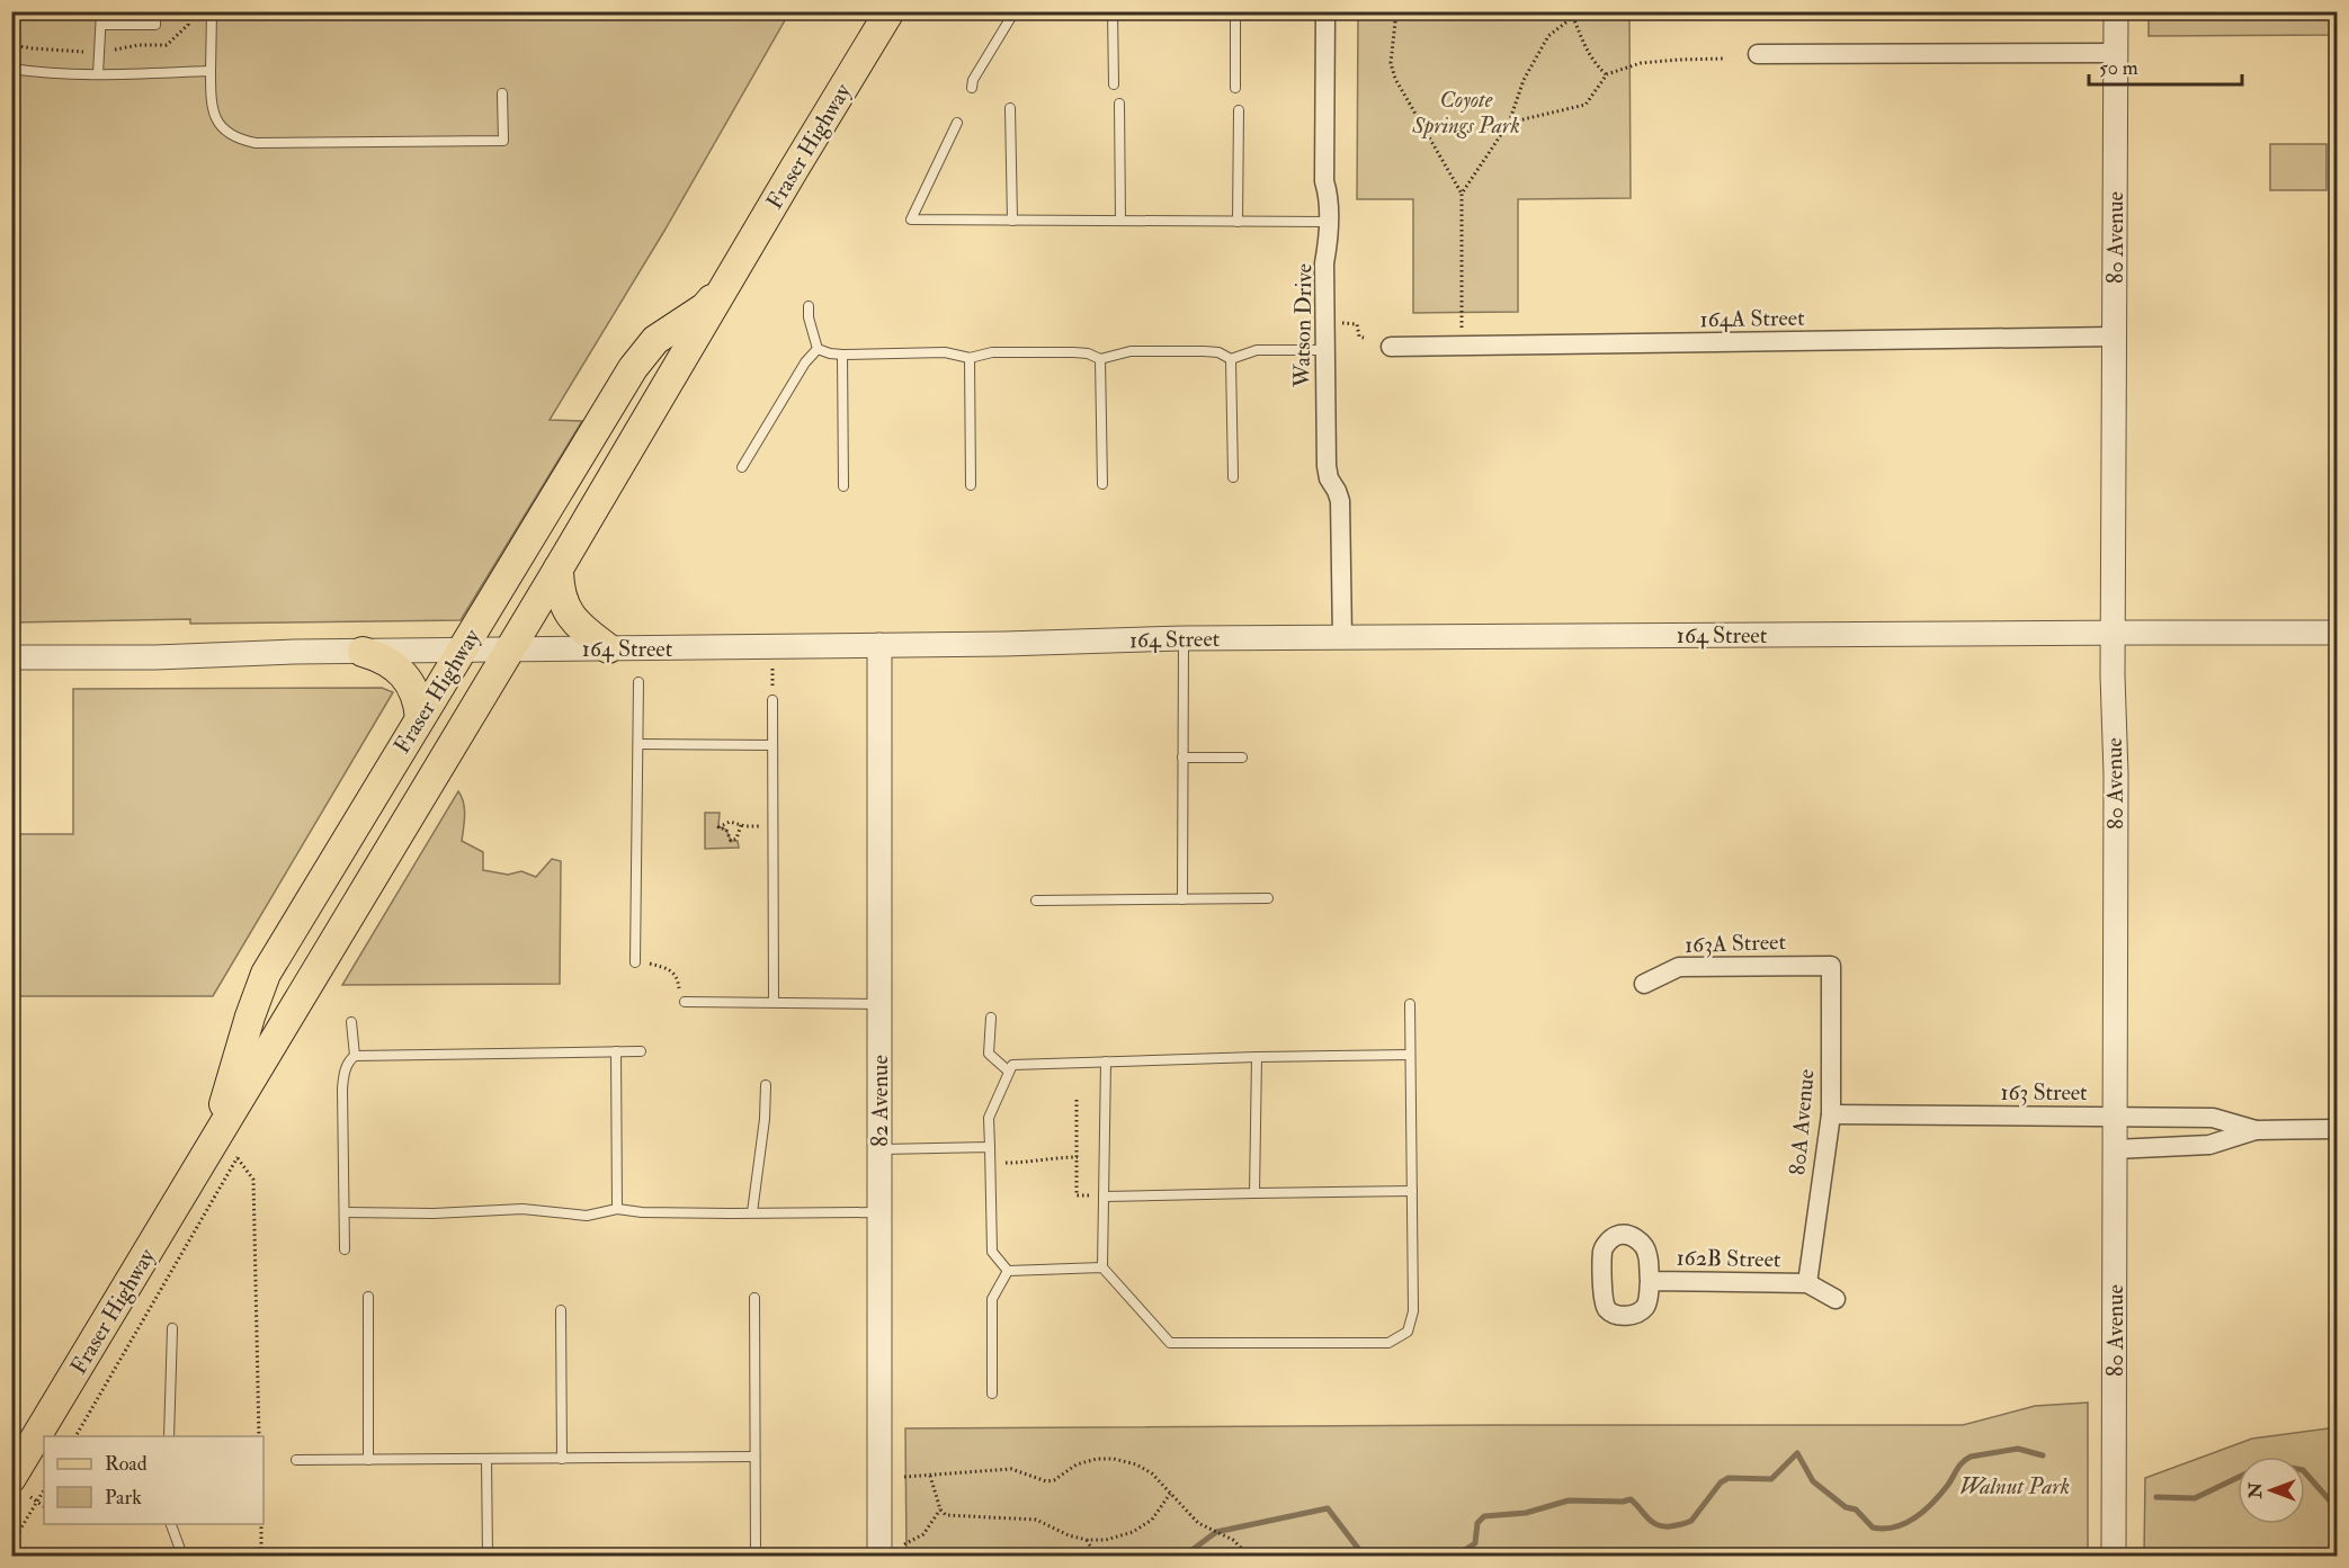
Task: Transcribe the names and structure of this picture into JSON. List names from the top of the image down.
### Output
{
  "streets": {
    "main road": ["Fraser Highway"],
    "street": [
      "80 Avenue",
      "164A Street",
      "Watson Drive",
      "164 Street",
      "163A Street",
      "163 Street",
      "82 Avenue",
      "80A Avenue",
      "162B Street"
    ]
  },
  "crossings": [
    ["Fraser Highway", "164 Street"],
    ["80 Avenue", "164A Street"],
    ["80 Avenue", "164 Street"],
    ["80 Avenue", "163 Street"],
    ["Watson Drive", "164 Street"],
    ["164 Street", "82 Avenue"],
    ["163A Street", "80A Avenue"],
    ["163 Street", "80A Avenue"],
    ["80A Avenue", "162B Street"]
  ],
  "parks": ["Coyote Springs Park", "Walnut Park"],
  "legend": ["Road", "Park"],
  "scale_bar": "50 m",
  "north": "left"
}
